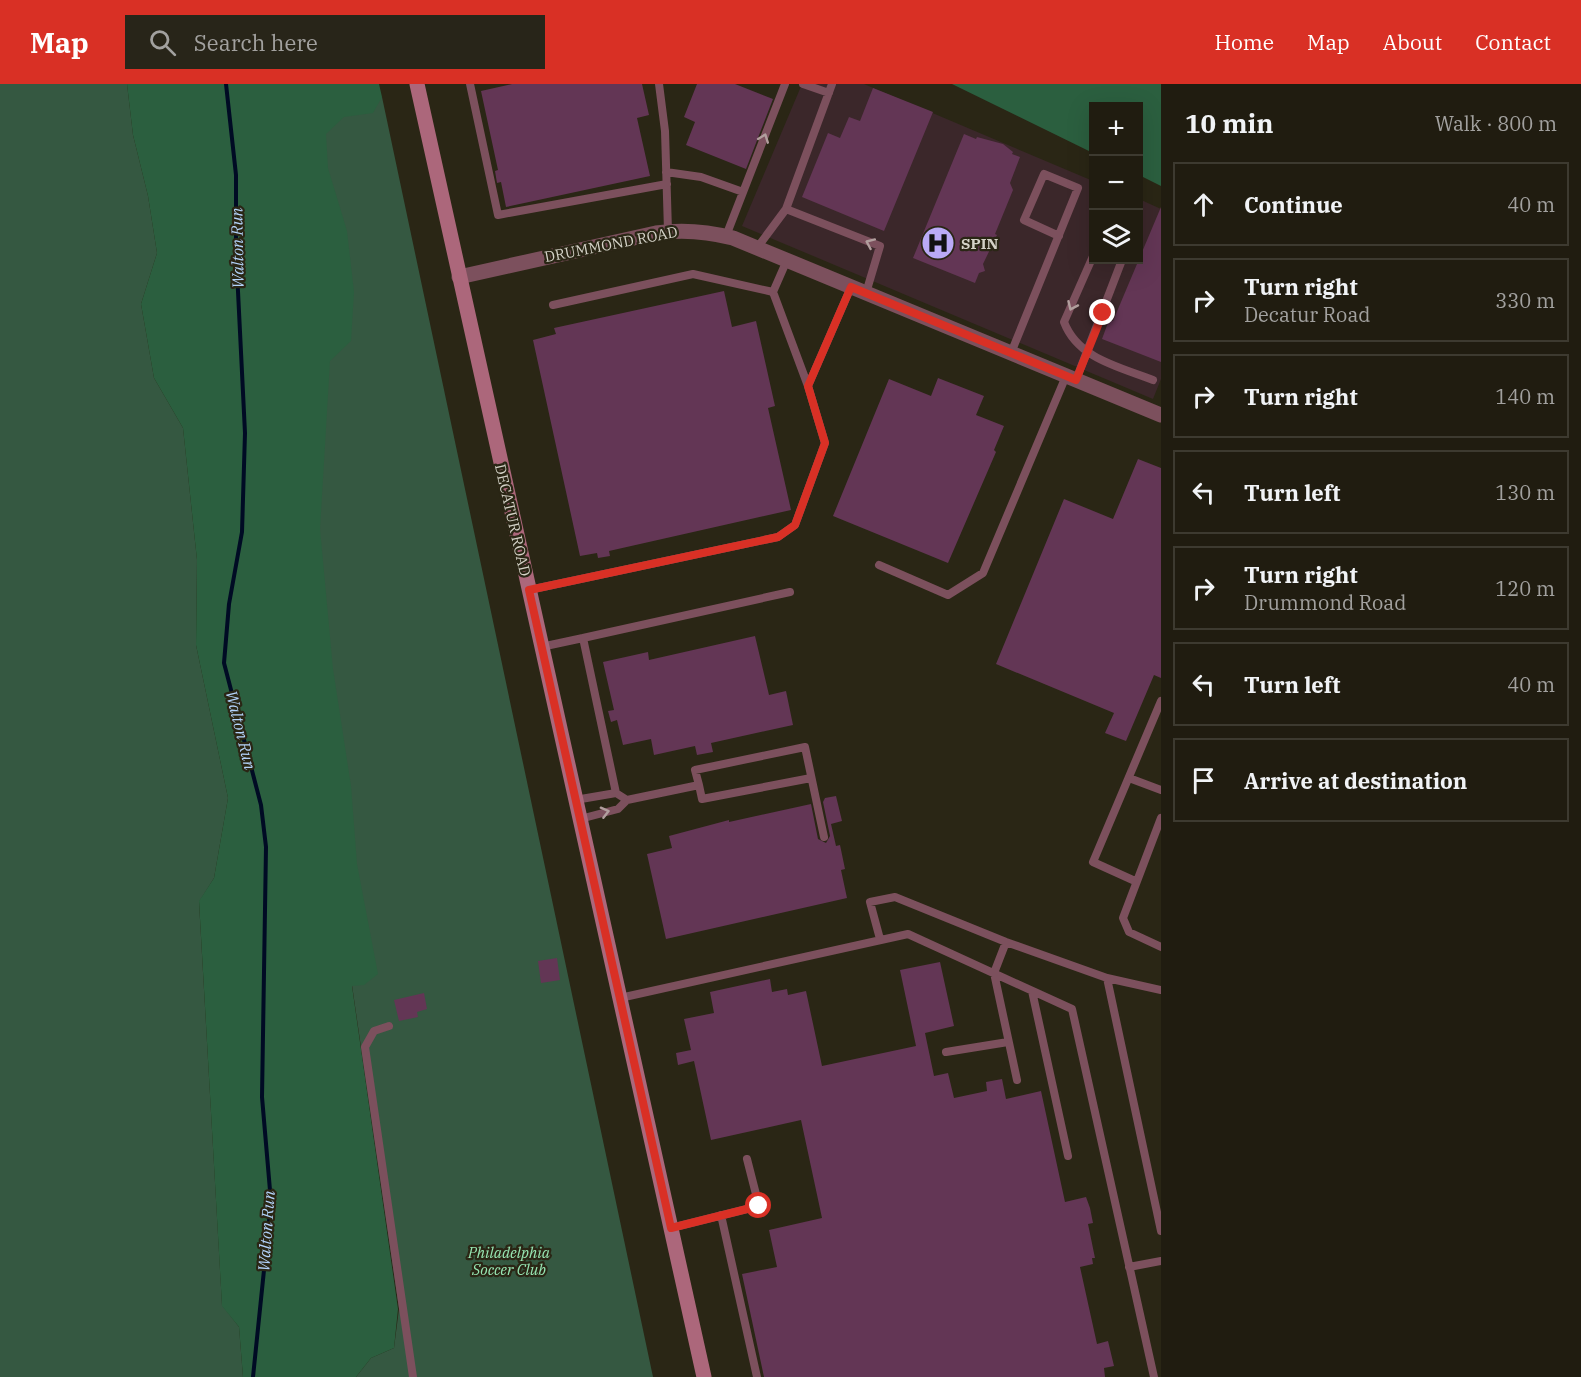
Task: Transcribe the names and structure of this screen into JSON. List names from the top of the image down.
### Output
{
  "streets": {
    "street": ["DRUMMOND ROAD", "DECATUR ROAD"]
  },
  "crossings": [
    ["DRUMMOND ROAD", "DECATUR ROAD"]
  ],
  "water": ["Walton Run"],
  "parks": ["Philadelphia Soccer Club"],
  "places": {
    "hospital": ["SPIN"]
  },
  "page": {
    "header": "Map",
    "search": "Search here",
    "nav": [
      "Home",
      "Map",
      "About",
      "Contact"
    ],
    "heading": ["10 min", "Walk · 800 m"],
    "map_buttons": ["+", "−"],
    "list": [
      ["Continue", "40 m"],
      ["Turn right", "Decatur Road", "330 m"],
      ["Turn right", "140 m"],
      ["Turn left", "130 m"],
      ["Turn right", "Drummond Road", "120 m"],
      ["Turn left", "40 m"],
      "Arrive at destination"
    ]
  }
}
